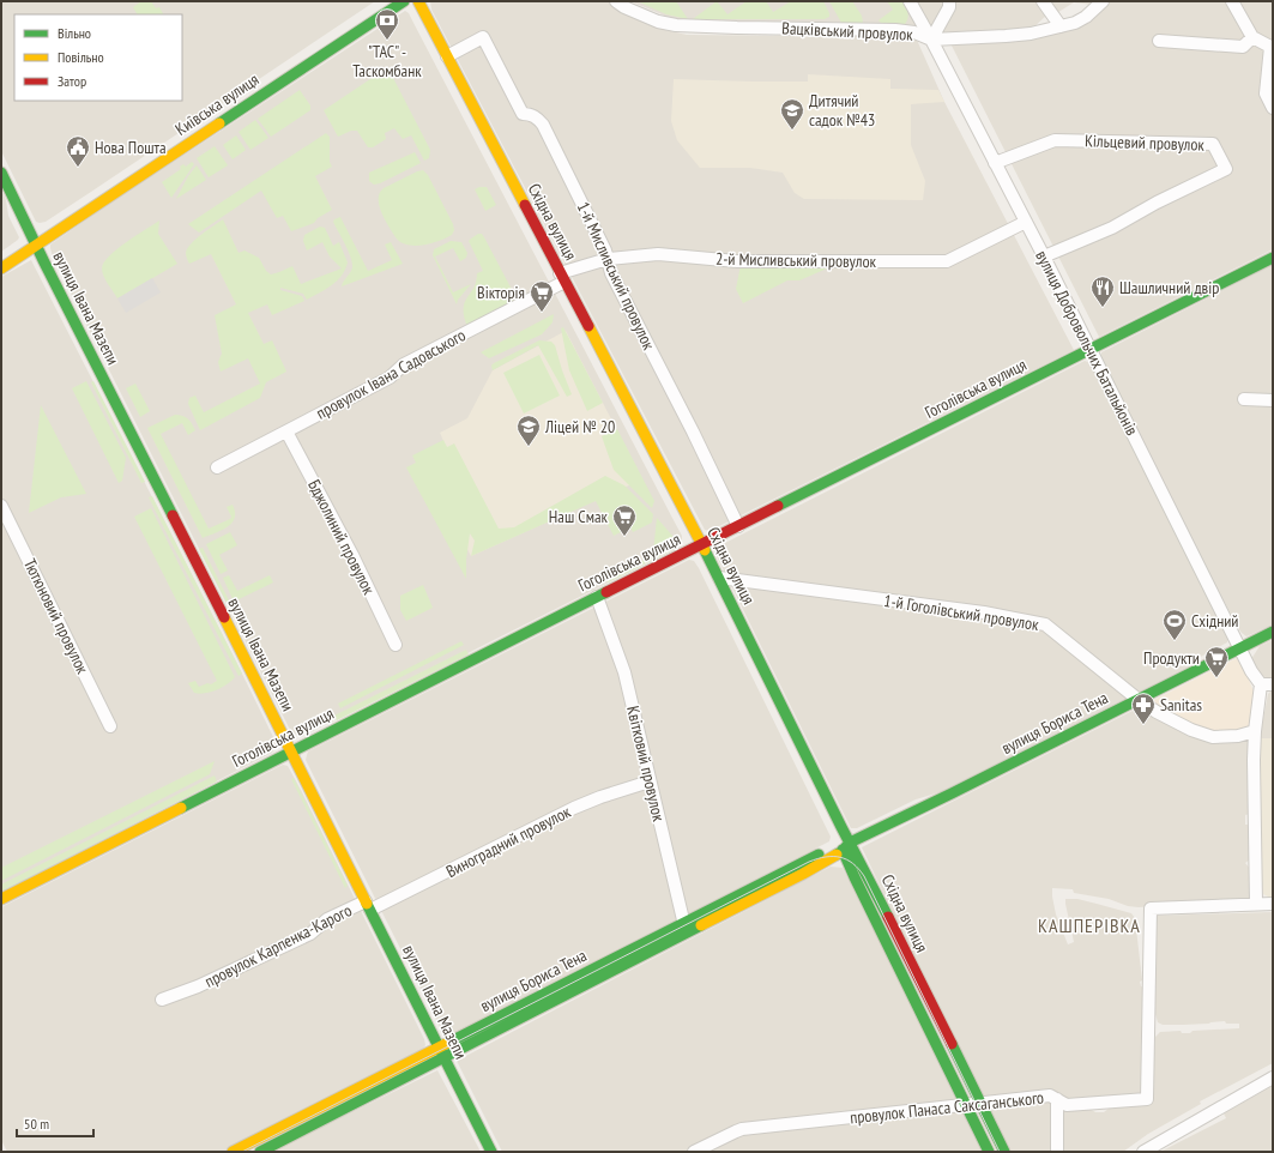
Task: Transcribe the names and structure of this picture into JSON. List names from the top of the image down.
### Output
{
  "streets": {
    "street": [
      "Вацківський провулок",
      "Київська вулиця",
      "Кільцевий провулок",
      "Східна вулиця",
      "2-й Мисливський провулок",
      "1-й Мисливський провулок",
      "вулиця Івана Мазепи",
      "вулиця Добровольчих Батальйонів",
      "провулок Івана Садовського",
      "Гоголівська вулиця",
      "Бджолиний провулок",
      "1-й Гоголівський провулок",
      "Тютюновий провулок",
      "вулиця Бориса Тена",
      "Квітковий провулок",
      "Виноградний провулок",
      "провулок Карпенка-Карого",
      "провулок Панаса Саксаганського"
    ]
  },
  "crossings": [
    ["Вацківський провулок", "вулиця Добровольчих Батальйонів"],
    ["Київська вулиця", "вулиця Івана Мазепи"],
    ["Кільцевий провулок", "вулиця Добровольчих Батальйонів"],
    ["Східна вулиця", "2-й Мисливський провулок"],
    ["Східна вулиця", "1-й Мисливський провулок"],
    ["Східна вулиця", "провулок Івана Садовського"],
    ["Східна вулиця", "Гоголівська вулиця"],
    ["Східна вулиця", "1-й Гоголівський провулок"],
    ["Східна вулиця", "вулиця Бориса Тена"],
    ["Східна вулиця", "провулок Панаса Саксаганського"],
    ["2-й Мисливський провулок", "1-й Мисливський провулок"],
    ["2-й Мисливський провулок", "вулиця Добровольчих Батальйонів"],
    ["2-й Мисливський провулок", "провулок Івана Садовського"],
    ["1-й Мисливський провулок", "Гоголівська вулиця"],
    ["вулиця Івана Мазепи", "Гоголівська вулиця"],
    ["вулиця Івана Мазепи", "вулиця Бориса Тена"],
    ["вулиця Івана Мазепи", "Виноградний провулок"],
    ["вулиця Івана Мазепи", "провулок Карпенка-Карого"],
    ["вулиця Добровольчих Батальйонів", "Гоголівська вулиця"],
    ["вулиця Добровольчих Батальйонів", "вулиця Бориса Тена"],
    ["провулок Івана Садовського", "Бджолиний провулок"],
    ["Гоголівська вулиця", "Квітковий провулок"],
    ["1-й Гоголівський провулок", "вулиця Бориса Тена"],
    ["вулиця Бориса Тена", "Квітковий провулок"],
    ["Квітковий провулок", "Виноградний провулок"],
    ["Виноградний провулок", "провулок Карпенка-Карого"]
  ],
  "districts": ["КАШПЕРІВКА"],
  "places": {
    "bank": ["\"ТАС\" - Таскомбанк"],
    "school or university": ["Дитячий садок №43", "Ліцей № 20"],
    "public building": ["Нова Пошта"],
    "restaurant": ["Шашличний двір"],
    "supermarket": ["Вікторія", "Наш Смак", "Продукти"],
    "sports": ["Східний"],
    "pharmacy": ["Sanitas"]
  },
  "legend": ["Вільно", "Повільно", "Затор"],
  "scale_bar": "50 m"
}
